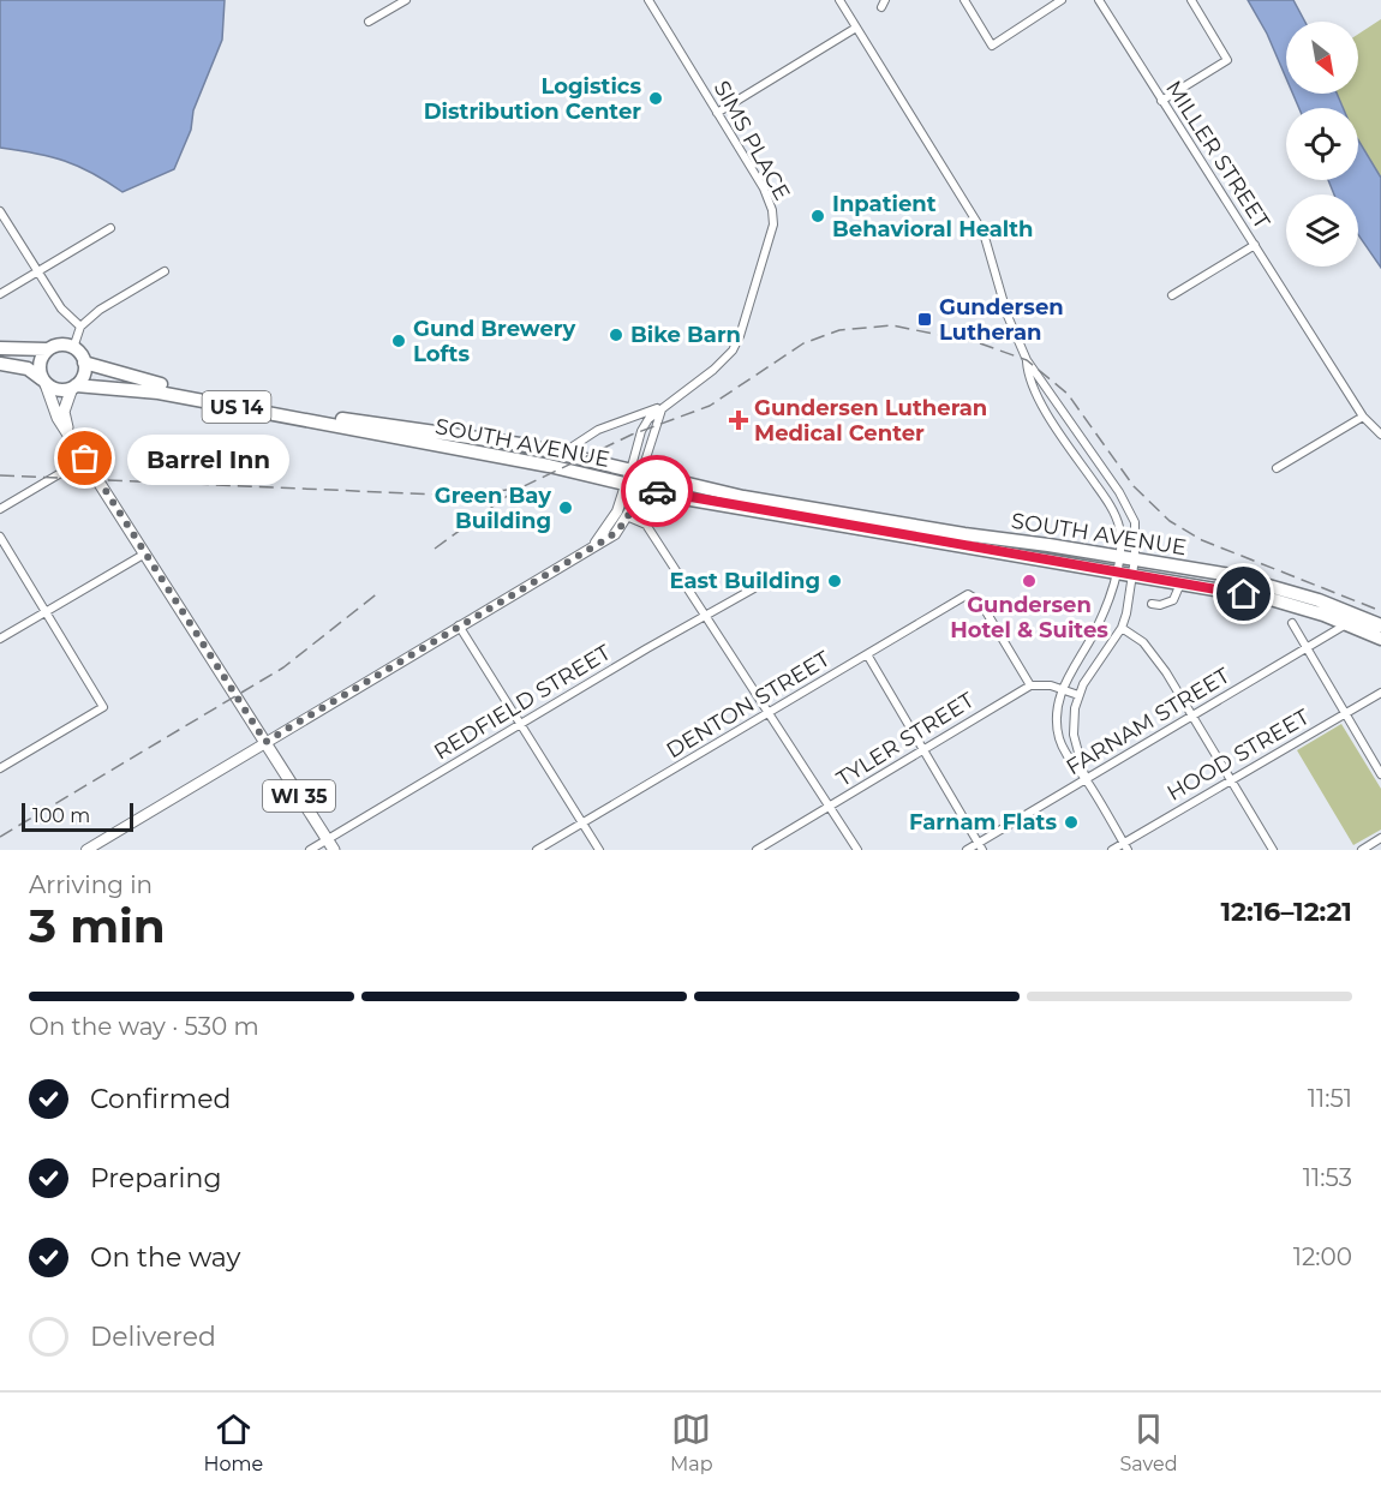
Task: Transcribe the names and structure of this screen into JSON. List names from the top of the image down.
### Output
{
  "streets": {
    "highway": ["US 14", "SOUTH AVENUE"],
    "main road": ["WI 35"],
    "street": [
      "SIMS PLACE",
      "MILLER STREET",
      "REDFIELD STREET",
      "DENTON STREET",
      "FARNAM STREET",
      "TYLER STREET",
      "HOOD STREET"
    ]
  },
  "crossings": [
    ["SIMS PLACE", "SOUTH AVENUE"],
    ["SOUTH AVENUE", "FARNAM STREET"],
    ["SOUTH AVENUE", "WI 35"],
    ["REDFIELD STREET", "WI 35"],
    ["DENTON STREET", "TYLER STREET"]
  ],
  "places": {
    "other": [
      "Logistics Distribution Center",
      "Inpatient Behavioral Health",
      "Bike Barn",
      "Gund Brewery Lofts",
      "Barrel Inn",
      "Green Bay Building",
      "East Building",
      "Gundersen Hotel & Suites",
      "Farnam Flats"
    ],
    "transit": ["Gundersen Lutheran"],
    "health": ["Gundersen Lutheran Medical Center"]
  },
  "scale_bar": "100 m",
  "north": "bottom right",
  "page": {
    "bubble": "Barrel Inn",
    "scale": "100 m",
    "heading": ["3 min", "Arriving in", "12:16–12:21"],
    "bar": "On the way · 530 m",
    "list": [
      ["Confirmed", "11:51"],
      ["Preparing", "11:53"],
      ["On the way", "12:00"],
      "Delivered"
    ],
    "tabs": ["Home", "Map", "Saved"]
  }
}
